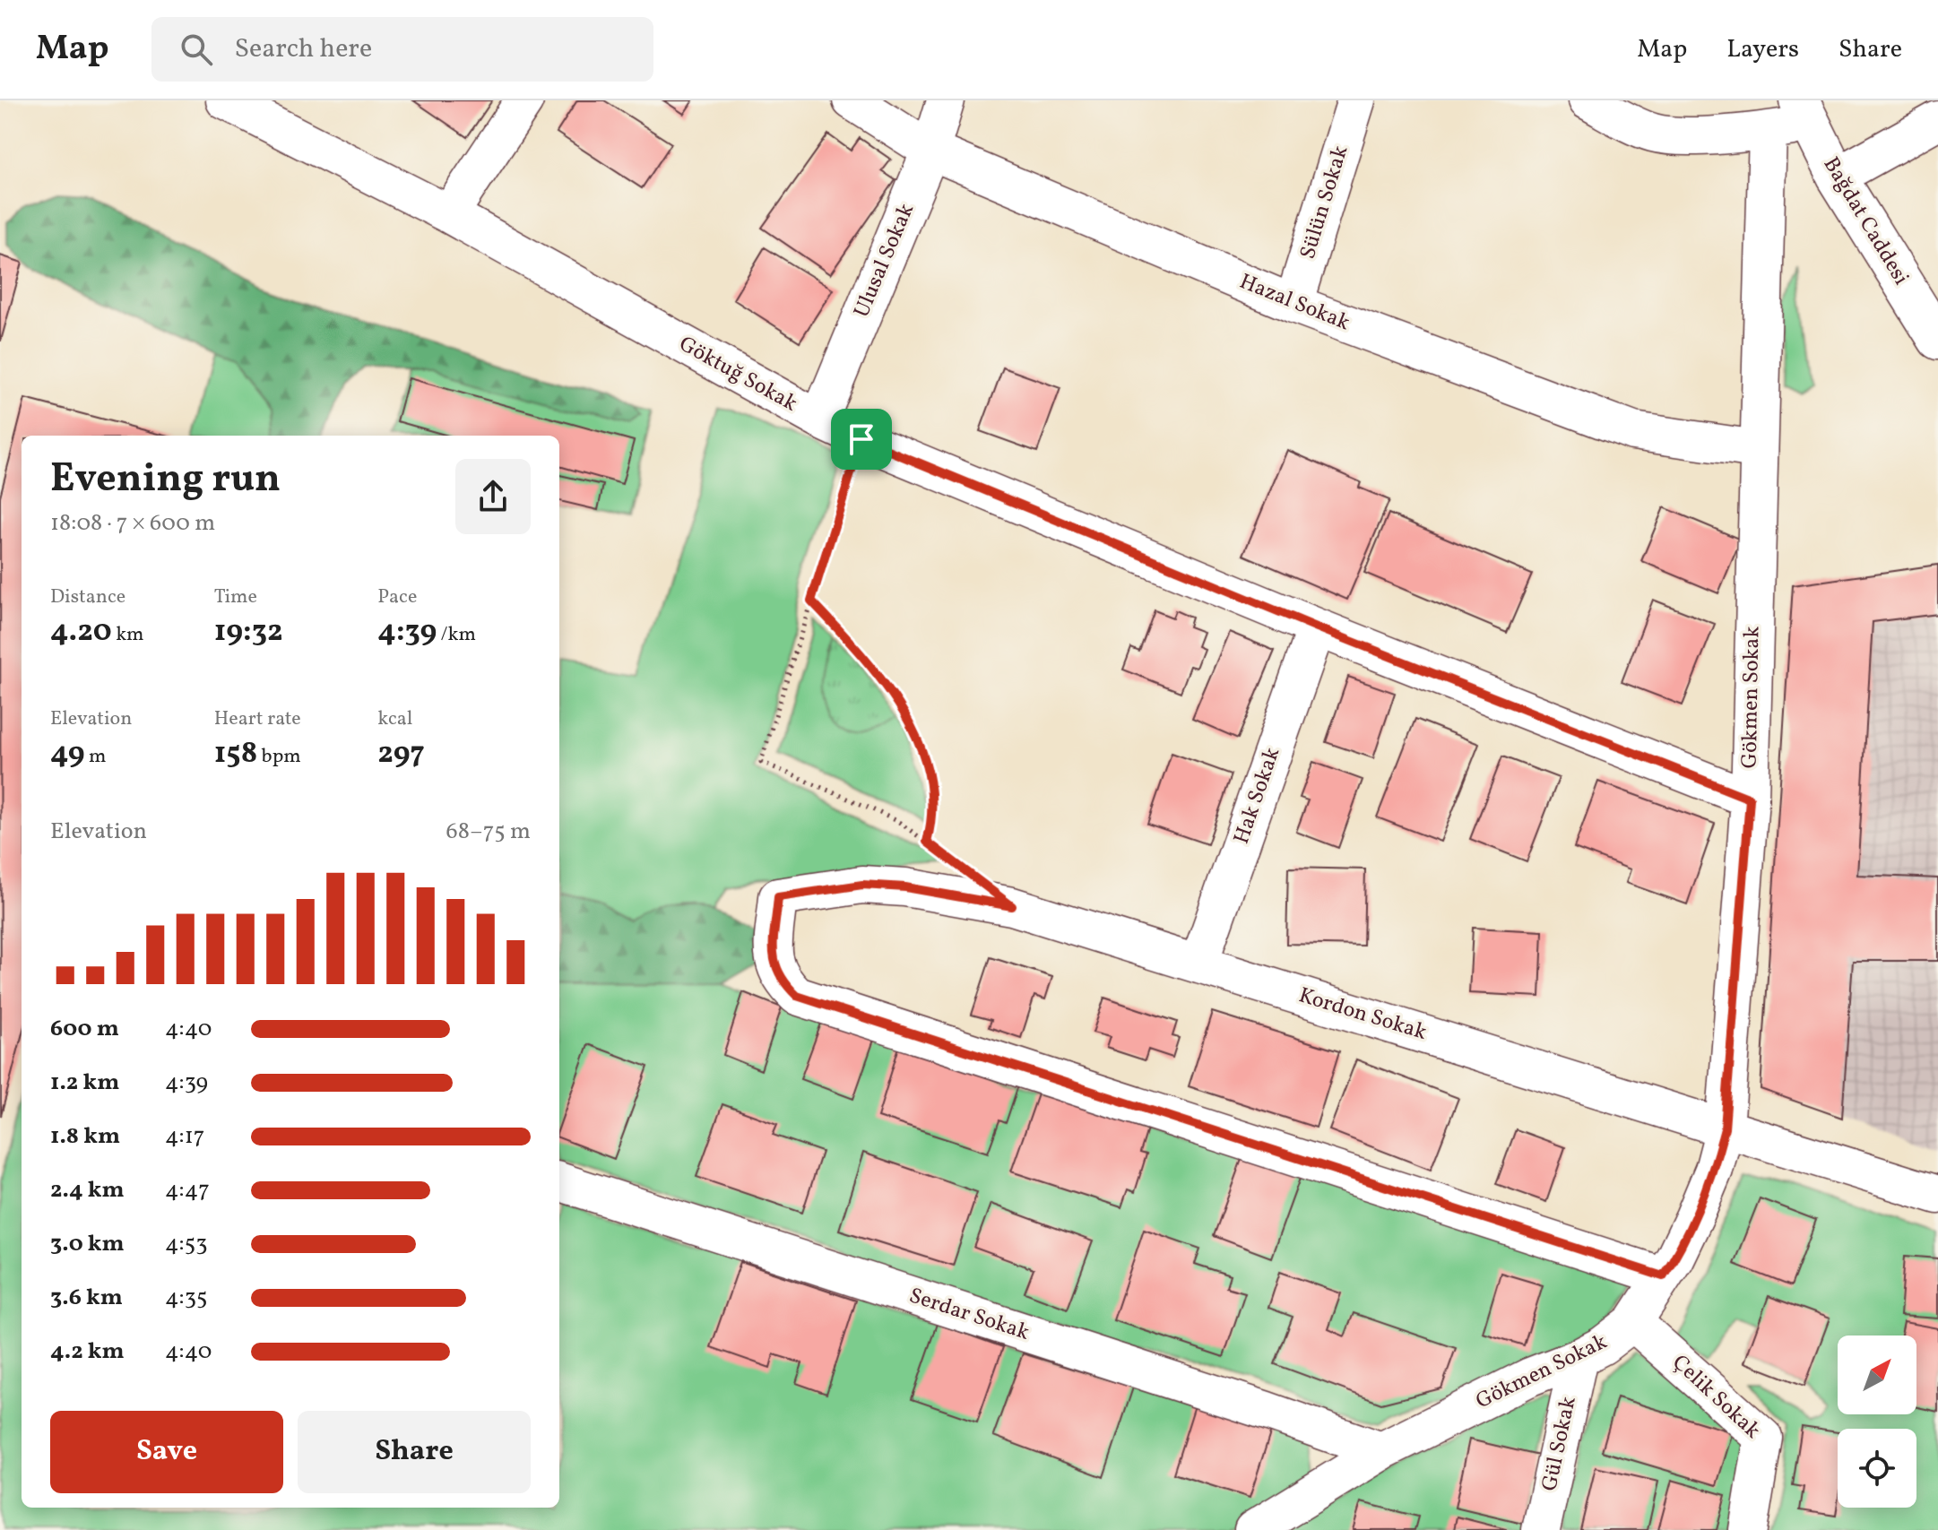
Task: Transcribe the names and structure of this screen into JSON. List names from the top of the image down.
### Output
{
  "streets": {
    "main road": ["Bağdat Caddesi"],
    "street": [
      "Sülün Sokak",
      "Ulusal Sokak",
      "Hazal Sokak",
      "Göktuğ Sokak",
      "Gökmen Sokak",
      "Hak Sokak",
      "Kordon Sokak",
      "Serdar Sokak",
      "Çelik Sokak",
      "Gül Sokak"
    ]
  },
  "crossings": [
    ["Sülün Sokak", "Hazal Sokak"],
    ["Ulusal Sokak", "Hazal Sokak"],
    ["Ulusal Sokak", "Göktuğ Sokak"],
    ["Hazal Sokak", "Gökmen Sokak"],
    ["Göktuğ Sokak", "Gökmen Sokak"],
    ["Göktuğ Sokak", "Hak Sokak"],
    ["Gökmen Sokak", "Kordon Sokak"],
    ["Gökmen Sokak", "Serdar Sokak"],
    ["Gökmen Sokak", "Çelik Sokak"],
    ["Gökmen Sokak", "Gül Sokak"],
    ["Hak Sokak", "Kordon Sokak"]
  ],
  "north": "top right",
  "page": {
    "header": "Map",
    "search": "Search here",
    "nav": ["Map", "Layers", "Share"],
    "heading": ["Evening run", "18:08 · 7 × 600 m"],
    "stats": [
      ["Distance", "4.20 km"],
      ["Time", "19:32"],
      ["Pace", "4:39 /km"],
      ["Elevation", "49 m"],
      ["Heart rate", "158 bpm"],
      ["kcal", "297"]
    ],
    "chart": ["Elevation", "68–75 m"],
    "list": [
      {
        "name": "600 m",
        "note": "4:40"
      },
      {
        "name": "1.2 km",
        "note": "4:39"
      },
      {
        "name": "1.8 km",
        "note": "4:17"
      },
      {
        "name": "2.4 km",
        "note": "4:47"
      },
      {
        "name": "3.0 km",
        "note": "4:53"
      },
      {
        "name": "3.6 km",
        "note": "4:35"
      },
      {
        "name": "4.2 km",
        "note": "4:40"
      }
    ],
    "buttons": ["Save", "Share"]
  }
}
